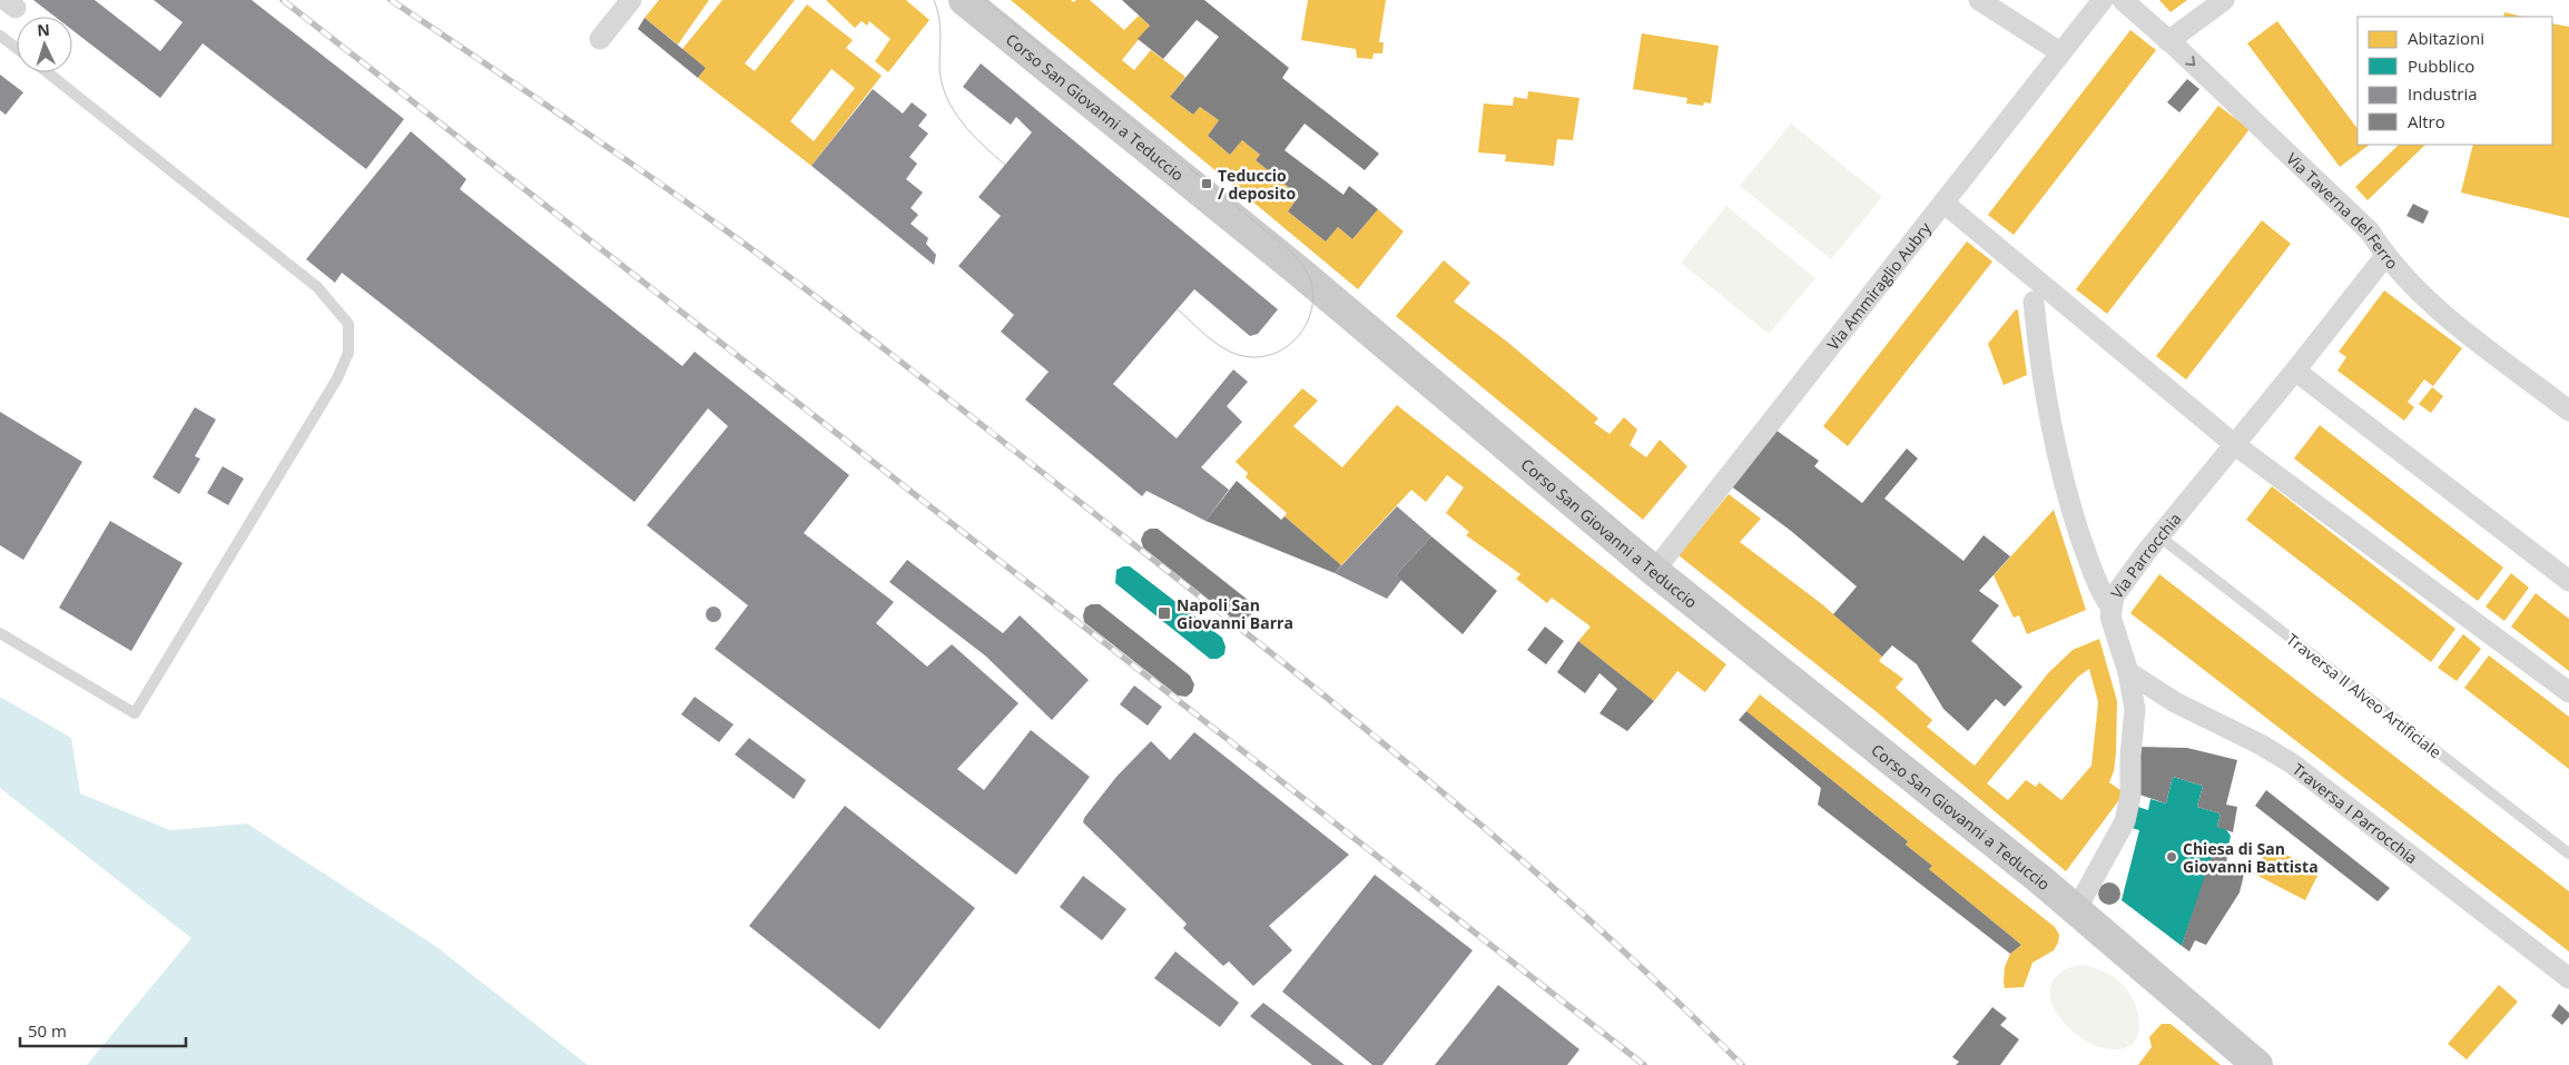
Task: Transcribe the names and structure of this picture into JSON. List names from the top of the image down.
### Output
{
  "streets": {
    "main road": ["Corso San Giovanni a Teduccio"],
    "street": [
      "Via Taverna del Ferro",
      "Via Ammiraglio Aubry",
      "Via Parrocchia",
      "Traversa I Parrocchia"
    ],
    "lane": ["Traversa II Alveo Artificiale"]
  },
  "crossings": [
    ["Corso San Giovanni a Teduccio", "Via Ammiraglio Aubry"],
    ["Corso San Giovanni a Teduccio", "Via Parrocchia"],
    ["Via Taverna del Ferro", "Via Parrocchia"],
    ["Via Parrocchia", "Traversa II Alveo Artificiale"],
    ["Via Parrocchia", "Traversa I Parrocchia"]
  ],
  "one_way": ["Via Taverna del Ferro"],
  "places": {
    "transit": ["Teduccio / deposito", "Napoli San Giovanni Barra"],
    "other": ["Chiesa di San Giovanni Battista"]
  },
  "legend": [
    "Abitazioni",
    "Pubblico",
    "Industria",
    "Altro"
  ],
  "scale_bar": "50 m",
  "north": "top"
}
